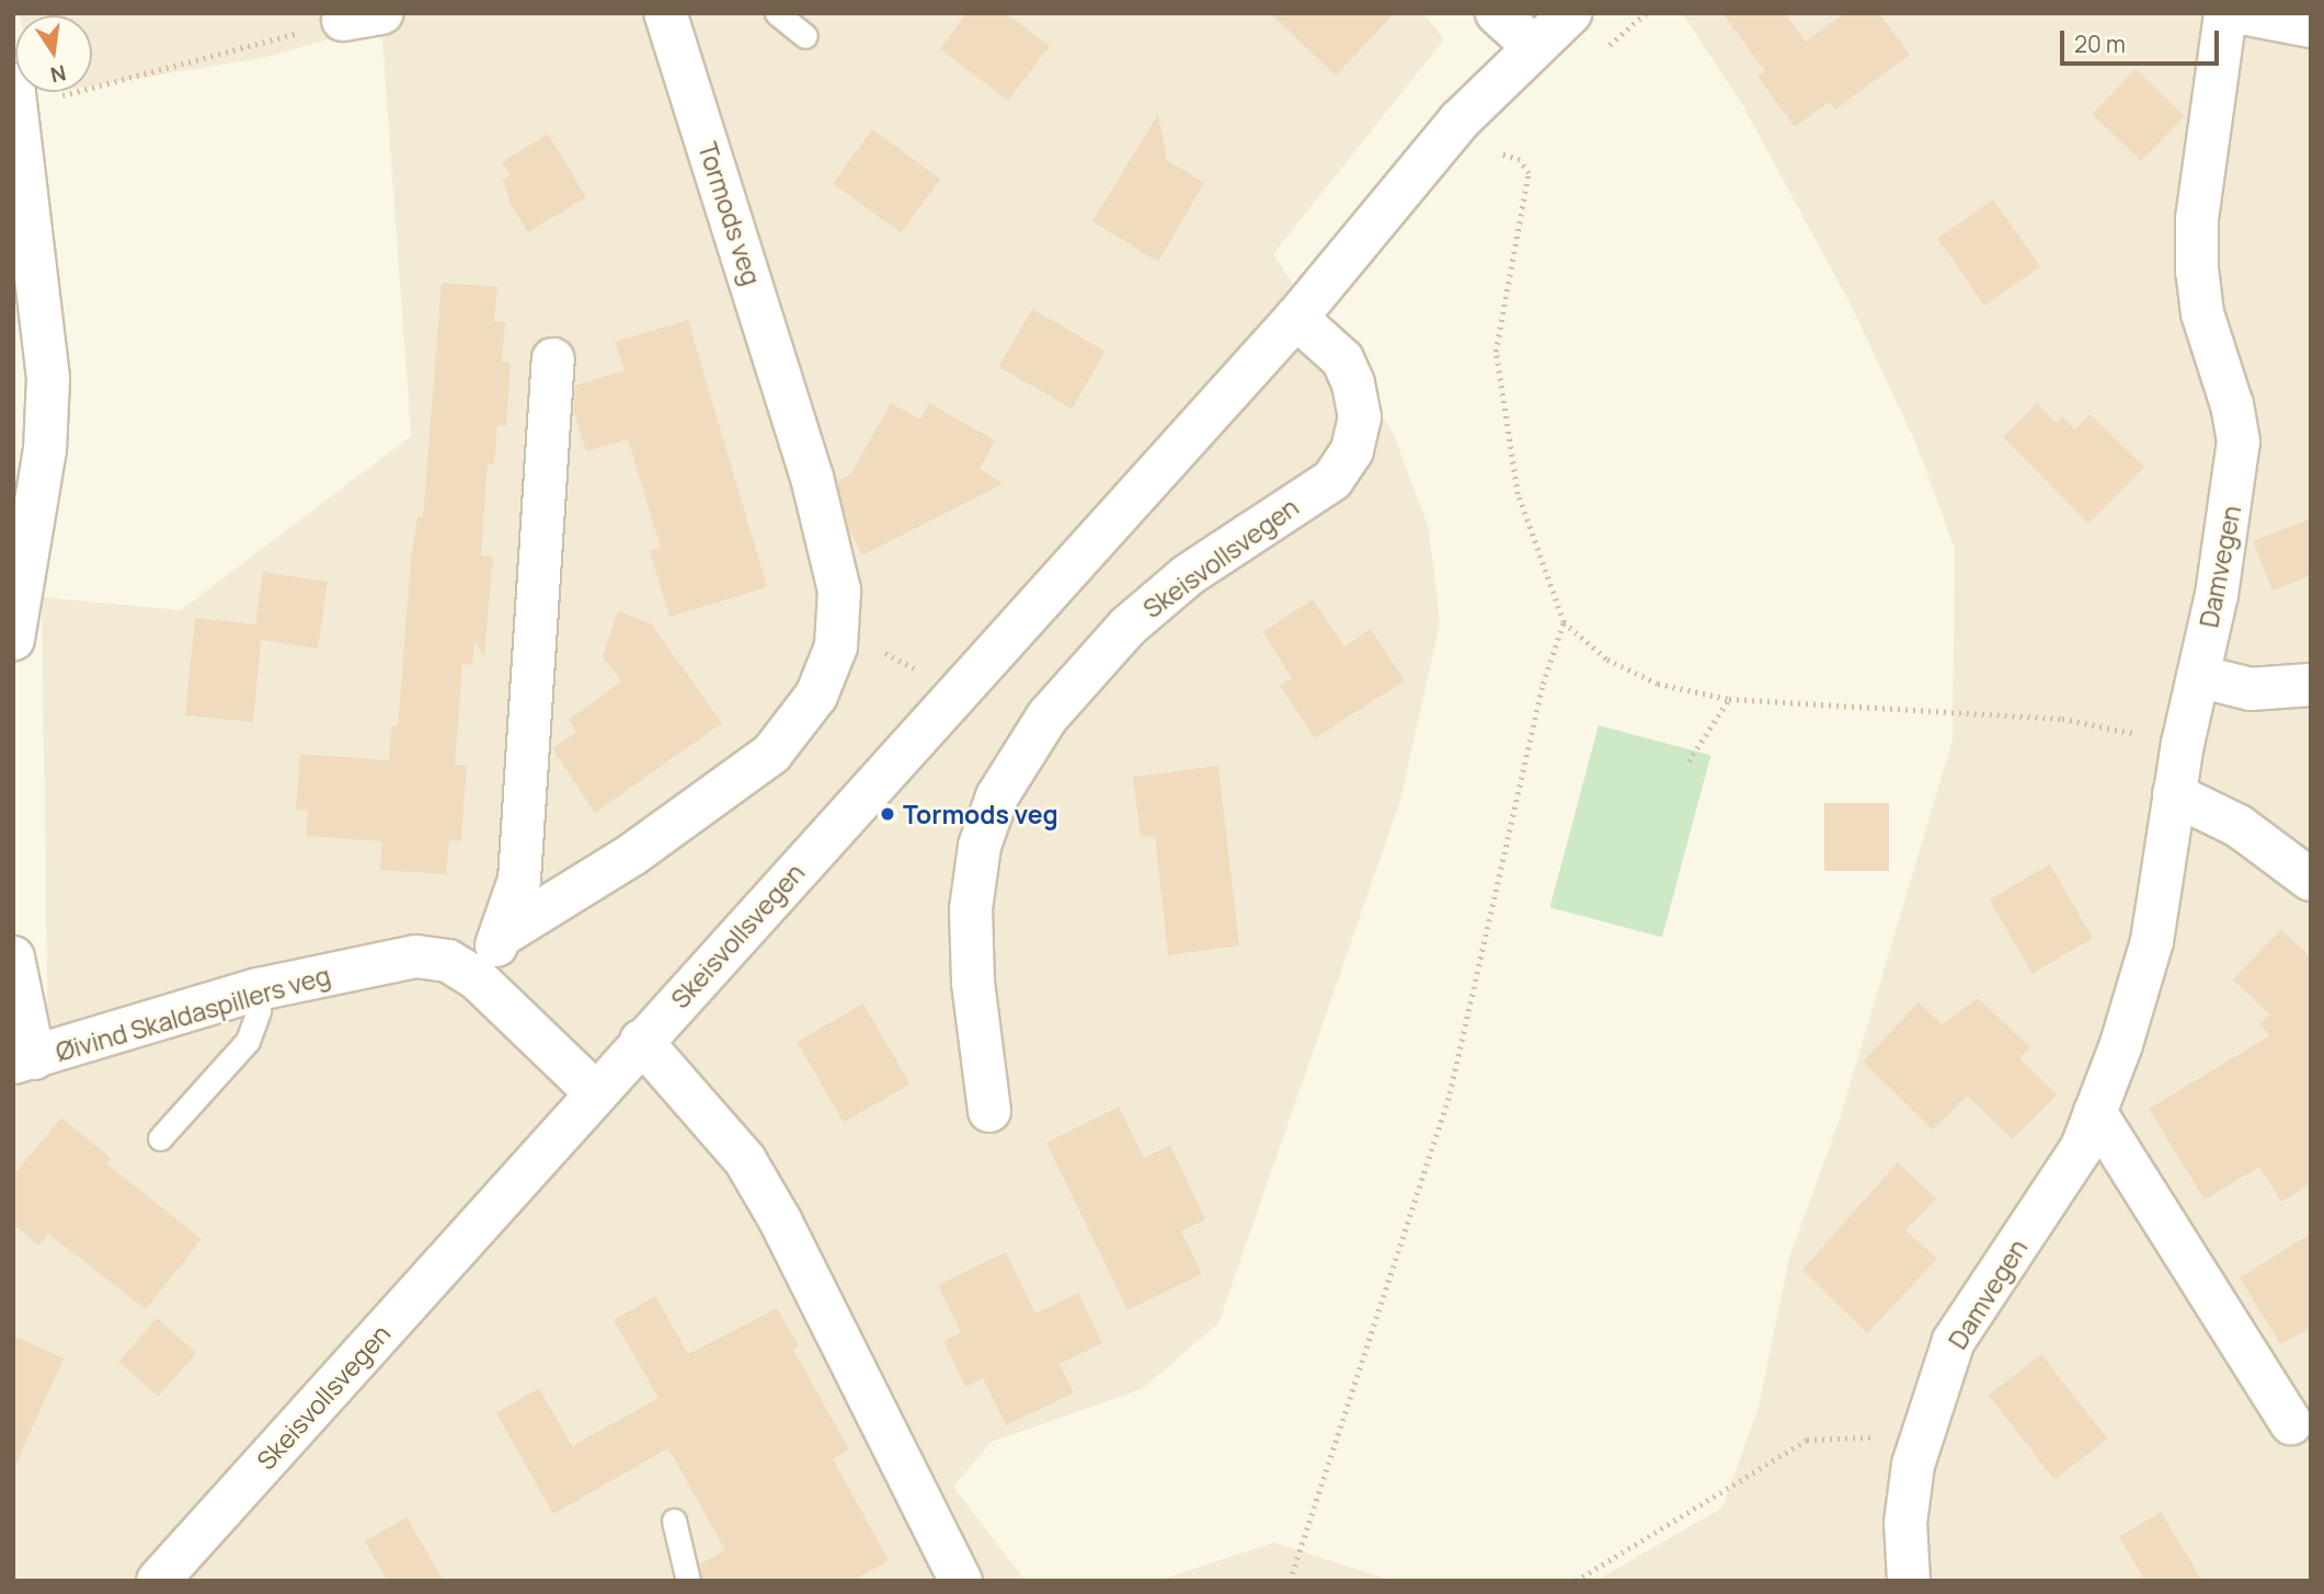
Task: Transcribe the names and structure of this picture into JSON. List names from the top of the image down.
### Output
{
  "streets": {
    "street": [
      "Tormods veg",
      "Skeisvollsvegen",
      "Damvegen",
      "Øivind Skaldaspillers veg"
    ]
  },
  "crossings": [
    ["Tormods veg", "Øivind Skaldaspillers veg"],
    ["Skeisvollsvegen", "Øivind Skaldaspillers veg"]
  ],
  "places": ["Tormods veg"],
  "scale_bar": "20 m",
  "north": "bottom"
}
